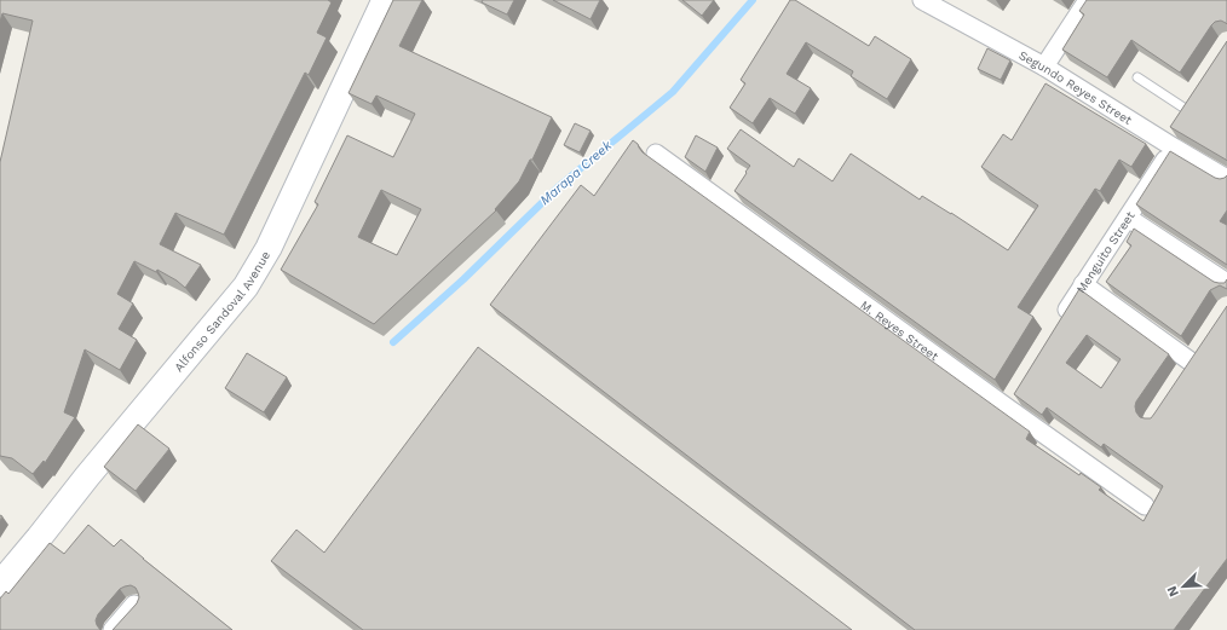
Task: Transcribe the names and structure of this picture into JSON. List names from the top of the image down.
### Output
{
  "streets": {
    "main road": ["Alfonso Sandoval Avenue"],
    "street": ["Segundo Reyes Street", "Menguito Street", "M. Reyes Street"]
  },
  "crossings": [
    ["Segundo Reyes Street", "Menguito Street"]
  ],
  "water": ["Marapa Creek"],
  "north": "bottom left"
}
